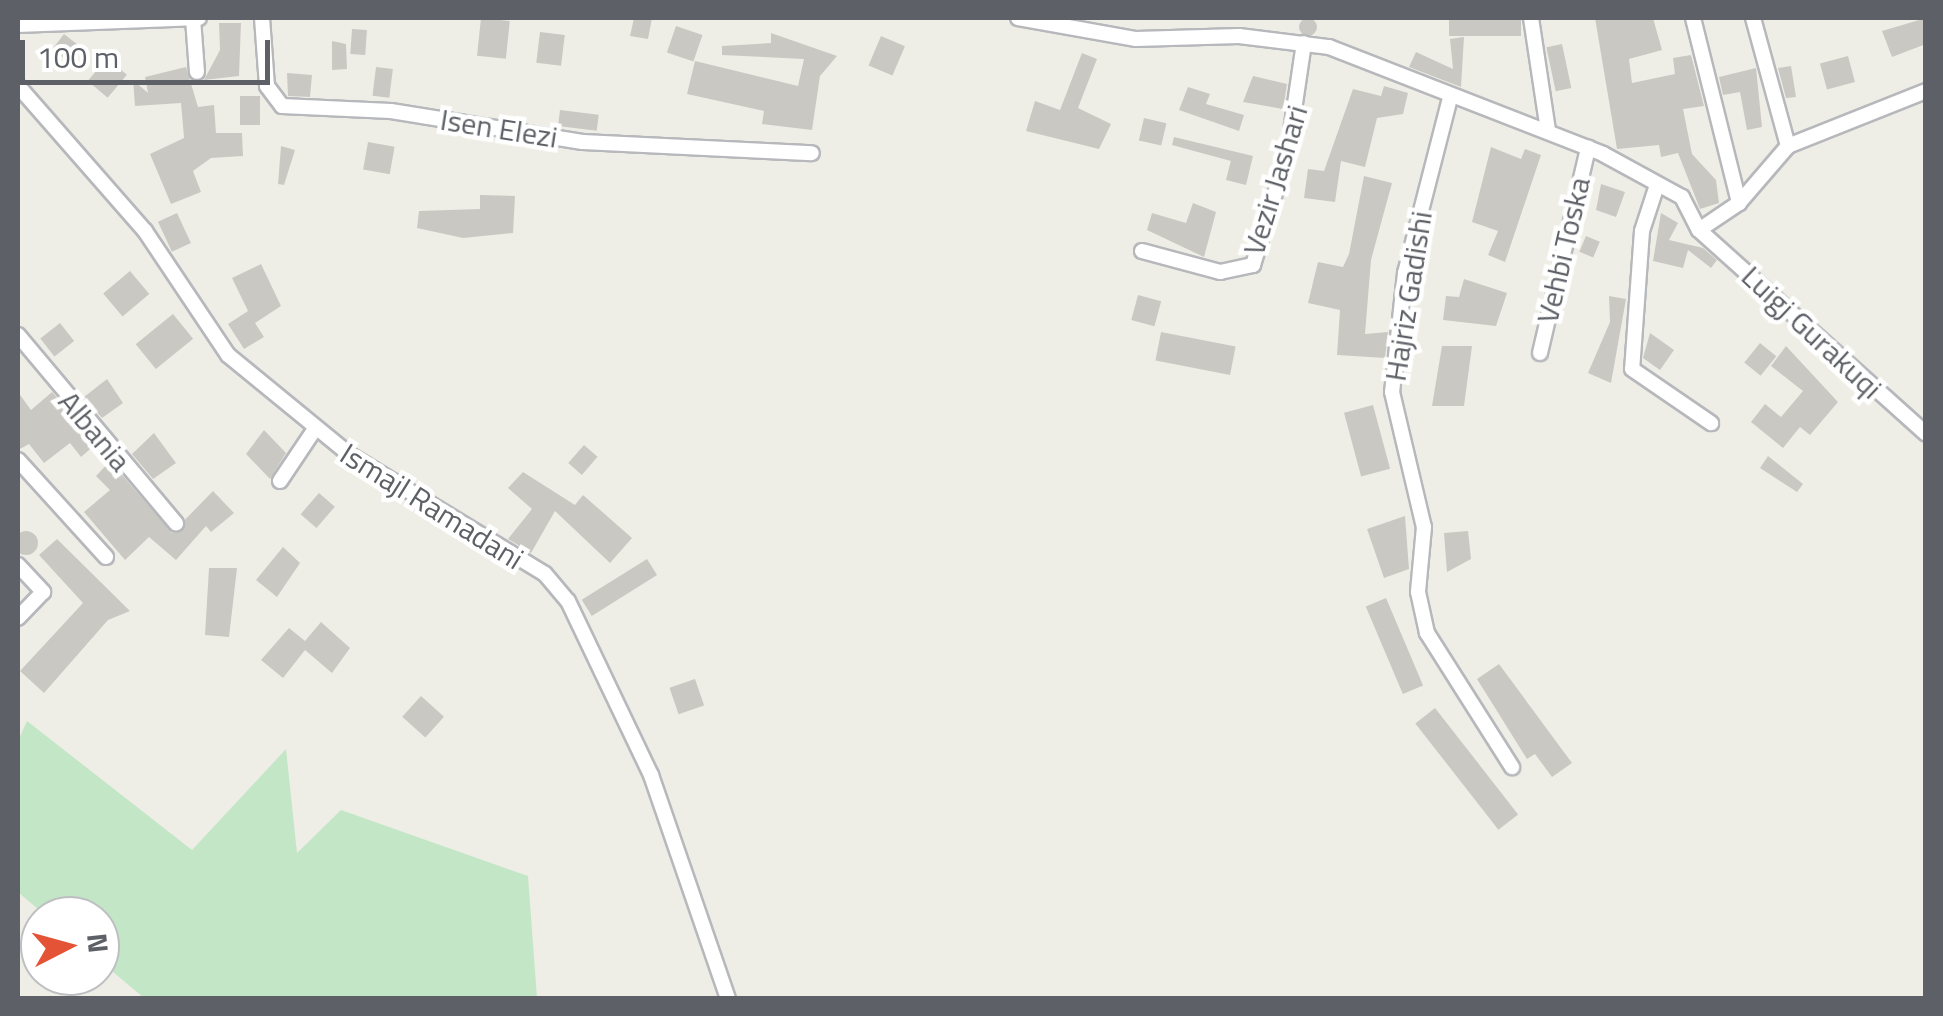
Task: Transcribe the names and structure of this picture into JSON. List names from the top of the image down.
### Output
{
  "streets": {
    "street": [
      "Isen Elezi",
      "Vezir Jashari",
      "Vehbi Toska",
      "Hajriz Gadishi",
      "Luigj Gurakuqi",
      "Albania",
      "Ismajl Ramadani"
    ]
  },
  "scale_bar": "100 m",
  "north": "right"
}
